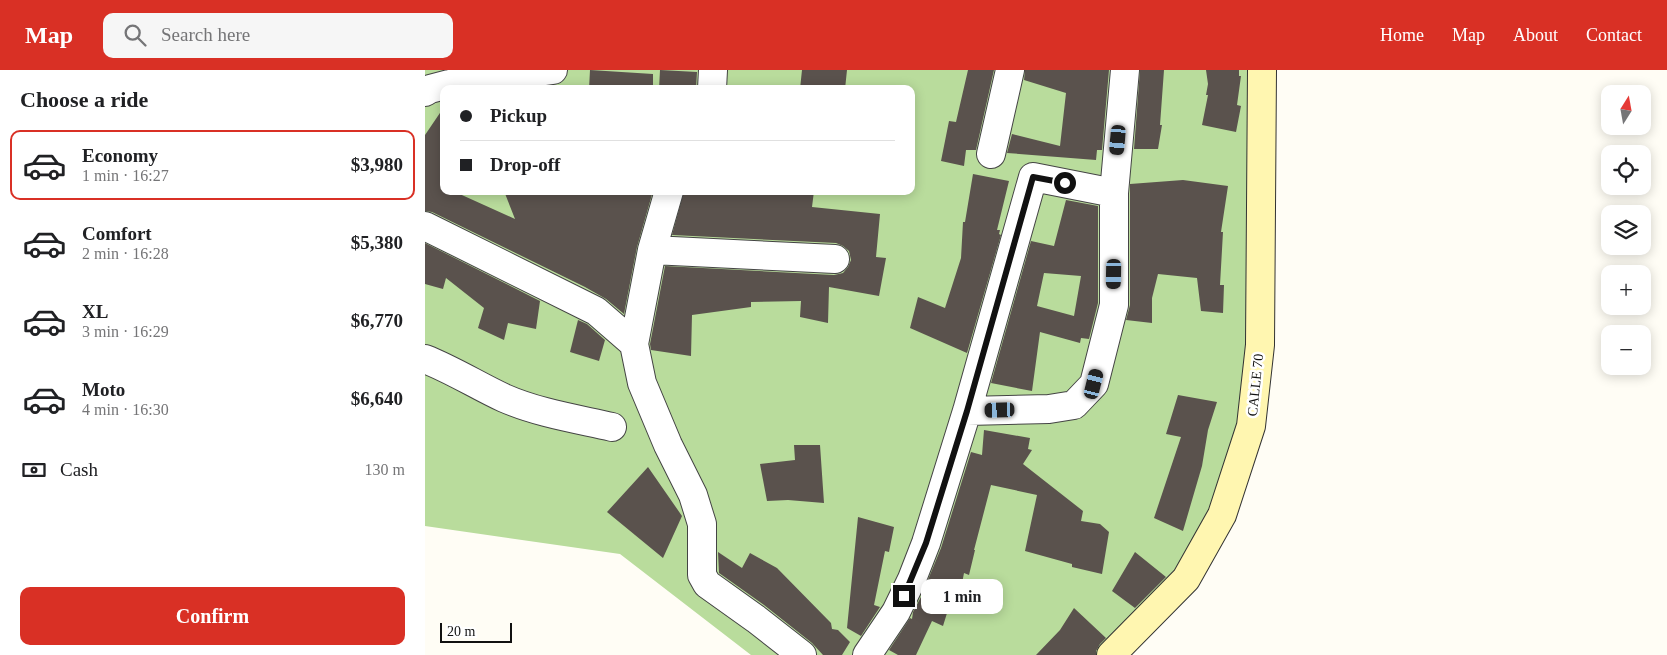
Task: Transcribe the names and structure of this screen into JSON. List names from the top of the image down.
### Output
{
  "streets": {
    "street": ["CALLE 70"]
  },
  "scale_bar": "20 m",
  "north": "top",
  "page": {
    "header": "Map",
    "search": "Search here",
    "nav": [
      "Home",
      "Map",
      "About",
      "Contact"
    ],
    "heading": "Choose a ride",
    "map_buttons": ["+", "−"],
    "banner": ["Pickup", "Drop-off"],
    "list": [
      {
        "name": "Economy",
        "note": "1 min · 16:27",
        "value": "$3,980"
      },
      {
        "name": "Comfort",
        "note": "2 min · 16:28",
        "value": "$5,380"
      },
      {
        "name": "XL",
        "note": "3 min · 16:29",
        "value": "$6,770"
      },
      {
        "name": "Moto",
        "note": "4 min · 16:30",
        "value": "$6,640"
      }
    ],
    "pay": ["Cash", "130 m"],
    "buttons": "Confirm",
    "bubble": "1 min",
    "scale": "20 m"
  }
}
